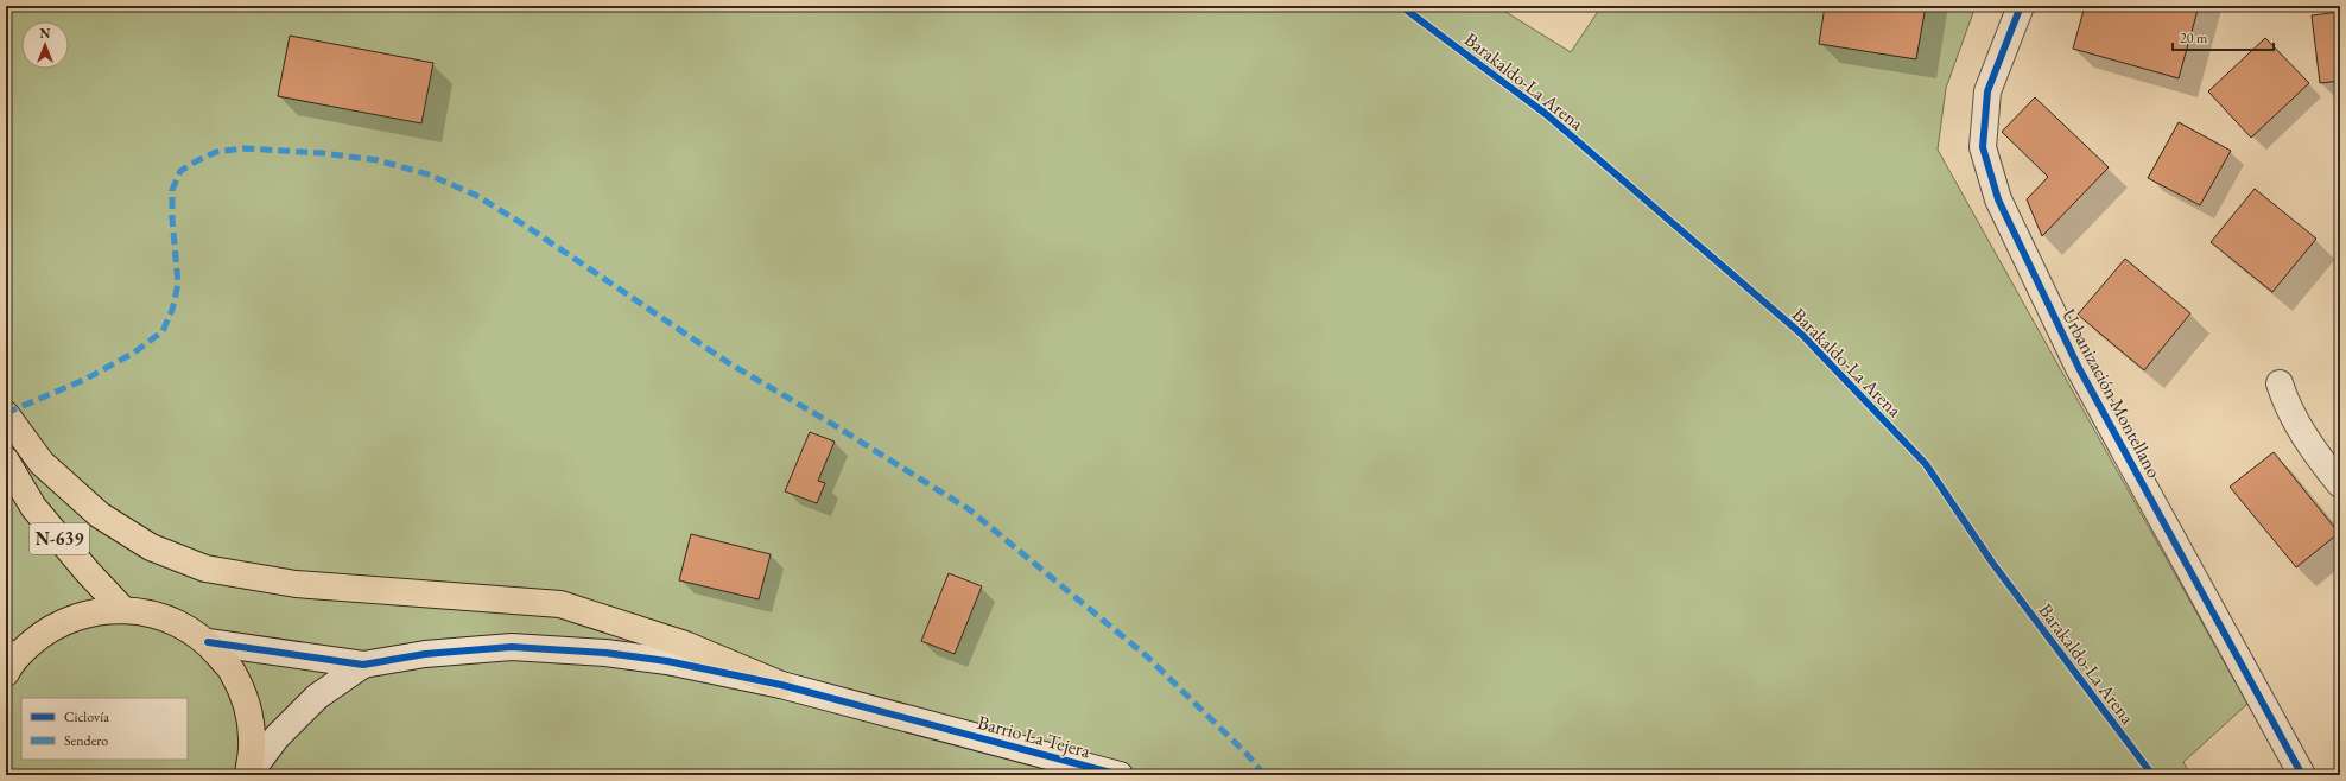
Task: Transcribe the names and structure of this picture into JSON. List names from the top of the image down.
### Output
{
  "streets": {
    "main road": ["N-639"],
    "street": ["Urbanización Montellano", "Barrio La Tejera"],
    "cycle path": ["Barakaldo-La Arena"]
  },
  "legend": ["Ciclovía", "Sendero"],
  "scale_bar": "20 m",
  "north": "top"
}
